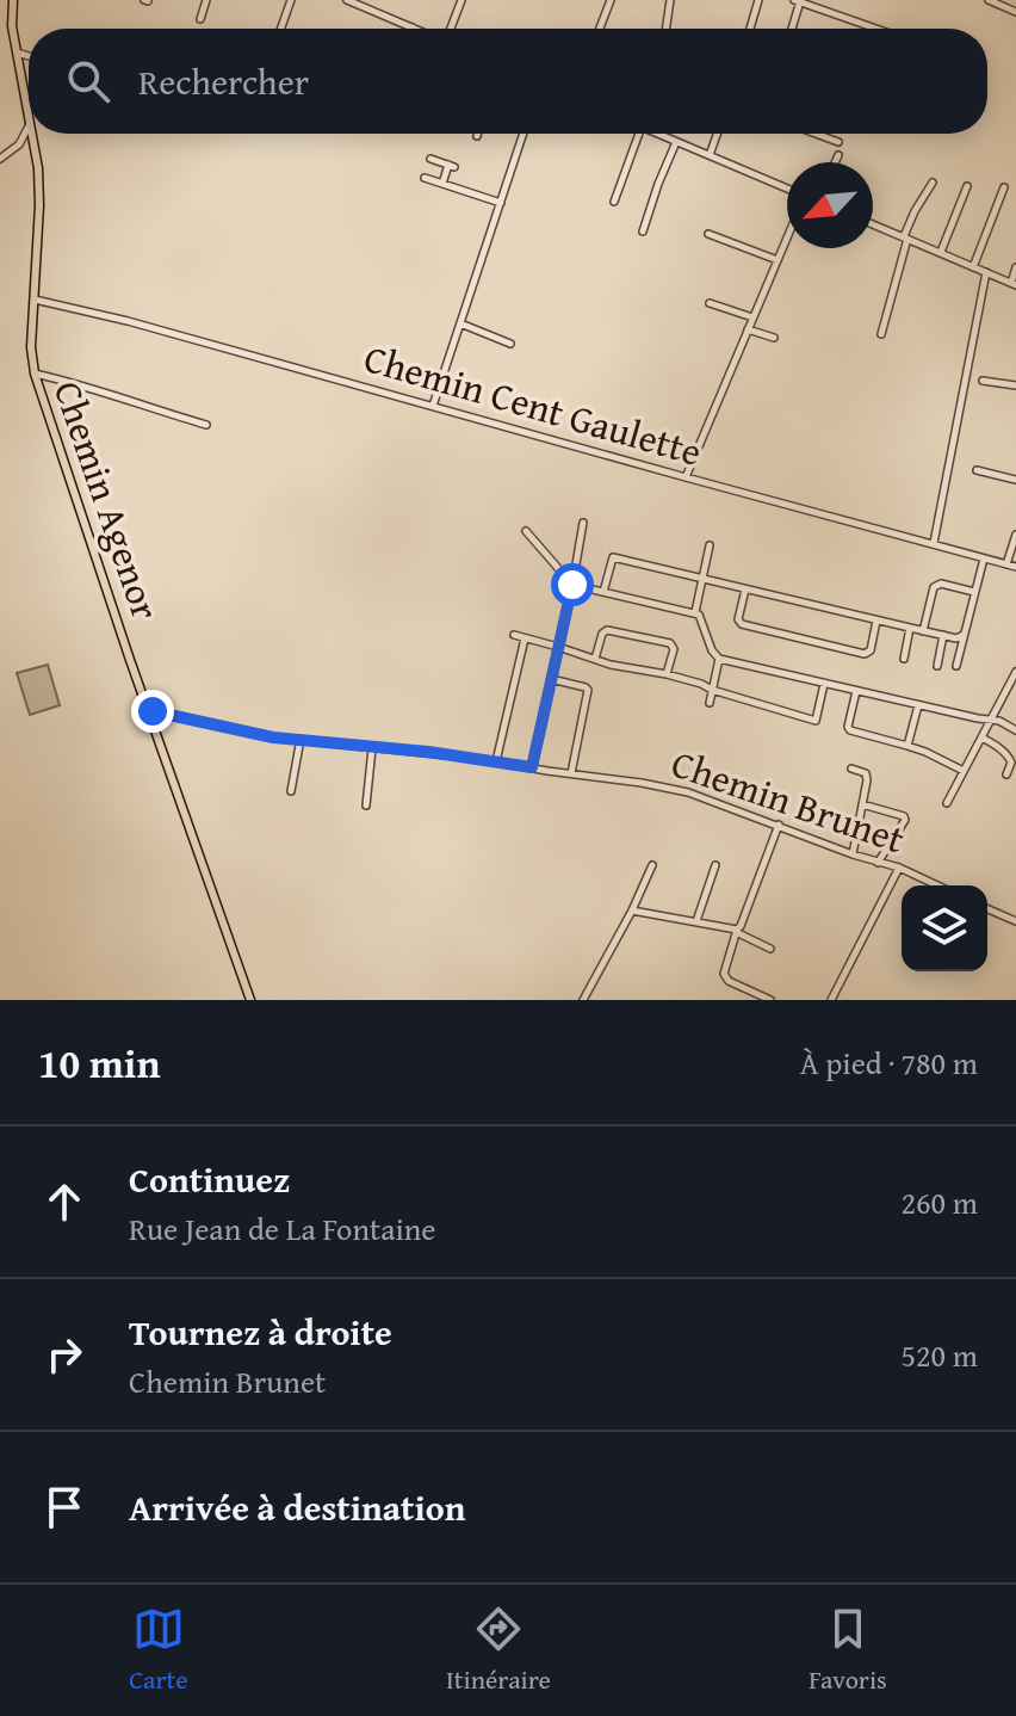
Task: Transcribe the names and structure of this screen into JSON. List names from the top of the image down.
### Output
{
  "streets": {
    "main road": ["Chemin Agenor"],
    "street": ["Chemin Cent Gaulette", "Chemin Brunet"]
  },
  "crossings": [
    ["Chemin Cent Gaulette", "Chemin Agenor"],
    ["Chemin Agenor", "Chemin Brunet"]
  ],
  "north": "bottom left",
  "page": {
    "search": "Rechercher",
    "heading": ["10 min", "À pied · 780 m"],
    "list": [
      ["Continuez", "Rue Jean de La Fontaine", "260 m"],
      ["Tournez à droite", "Chemin Brunet", "520 m"],
      "Arrivée à destination"
    ],
    "nav": ["Carte", "Itinéraire", "Favoris"]
  }
}
